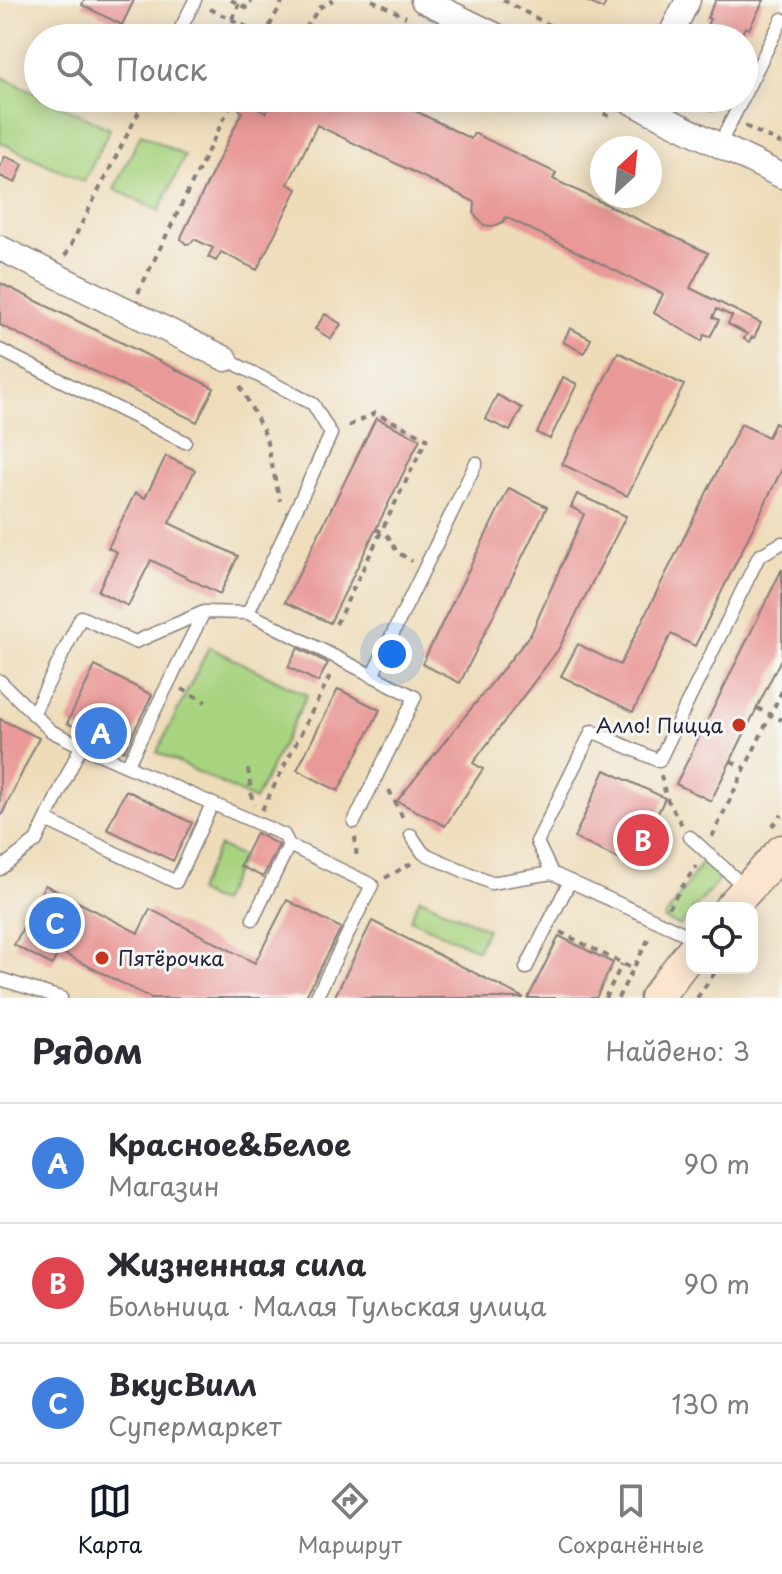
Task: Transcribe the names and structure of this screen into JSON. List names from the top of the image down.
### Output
{
  "places": ["Алло! Пицца", "Пятёрочка"],
  "north": "top right",
  "page": {
    "search": "Поиск",
    "pins": ["A", "B", "C"],
    "heading": ["Рядом", "Найдено: 3"],
    "list": [
      {
        "mark": "A",
        "name": "Красное&Белое",
        "note": "Магазин",
        "value": "90 m"
      },
      {
        "mark": "B",
        "name": "Жизненная сила",
        "note": "Больница · Малая Тульская улица",
        "value": "90 m"
      },
      {
        "mark": "C",
        "name": "ВкусВилл",
        "note": "Супермаркет",
        "value": "130 m"
      }
    ],
    "nav": ["Карта", "Маршрут", "Сохранённые"]
  }
}
